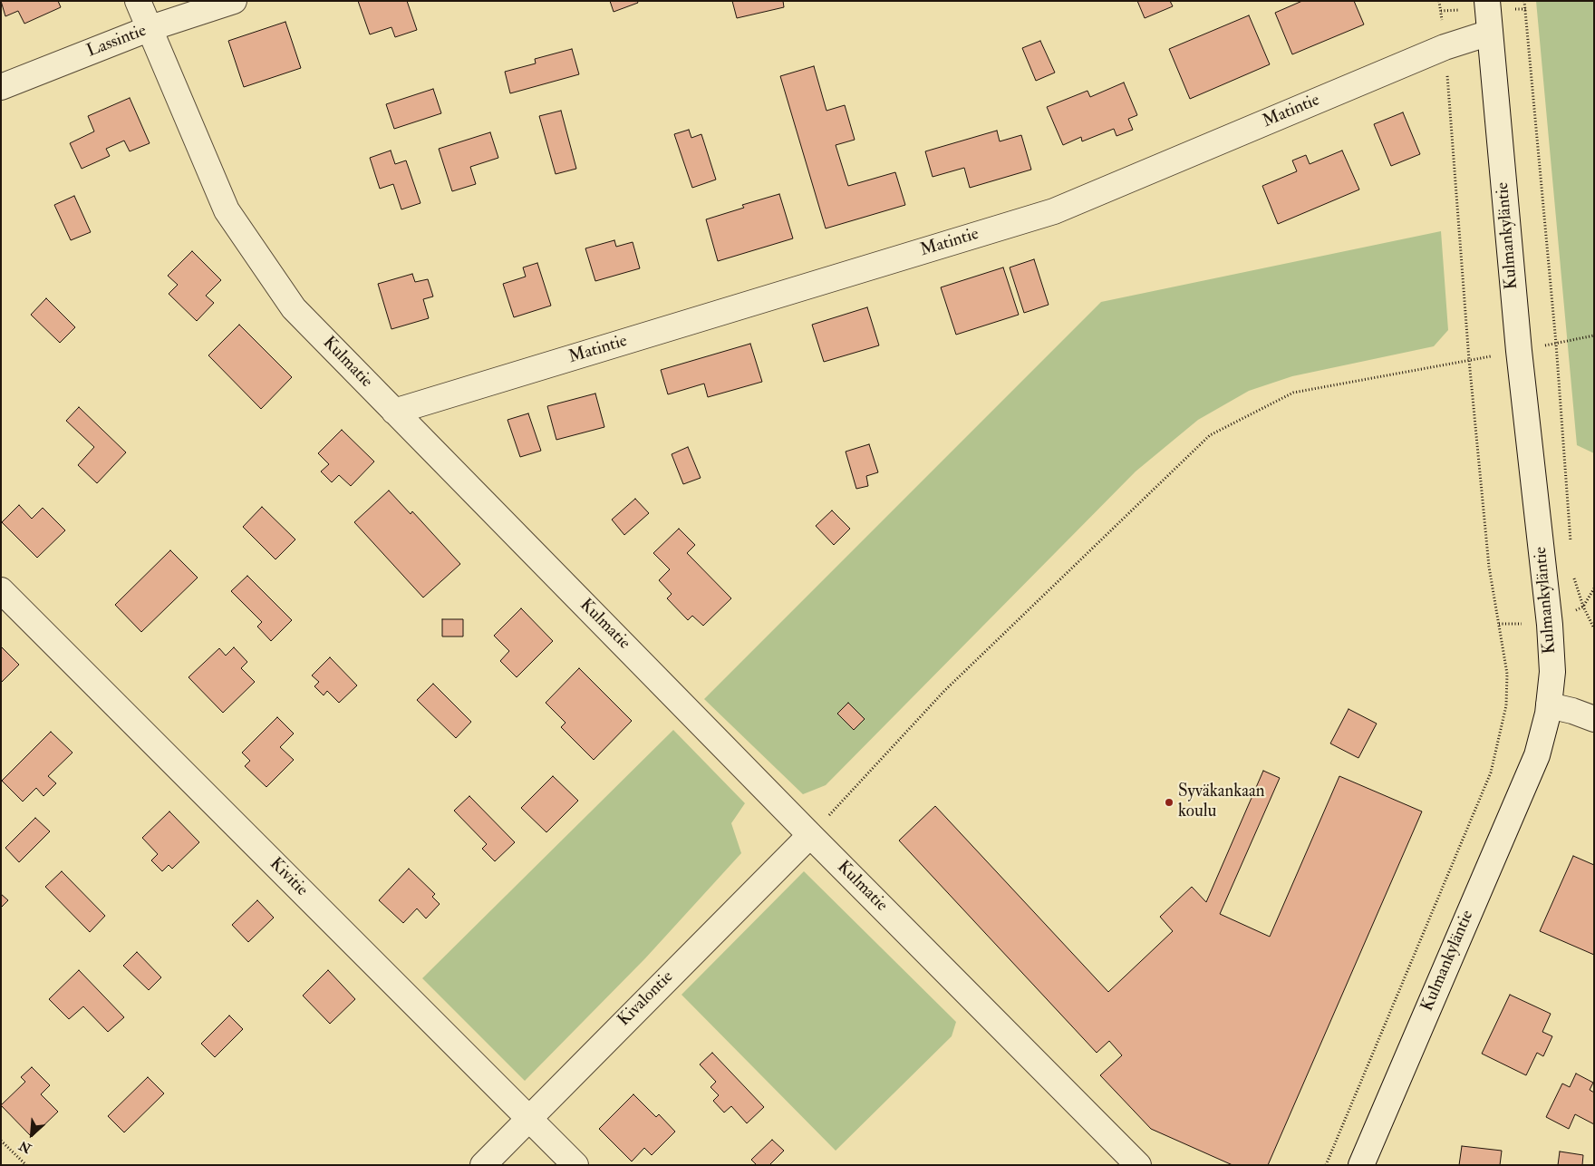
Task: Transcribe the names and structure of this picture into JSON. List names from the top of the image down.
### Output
{
  "streets": {
    "street": [
      "Lassintie",
      "Matintie",
      "Kulmankyläntie",
      "Kulmatie",
      "Kivitie",
      "Kivalontie"
    ]
  },
  "crossings": [
    ["Lassintie", "Kulmatie"],
    ["Matintie", "Kulmankyläntie"],
    ["Matintie", "Kulmatie"],
    ["Kulmatie", "Kivalontie"],
    ["Kivitie", "Kivalontie"]
  ],
  "places": ["Syväkankaan koulu"],
  "north": "bottom left"
}
